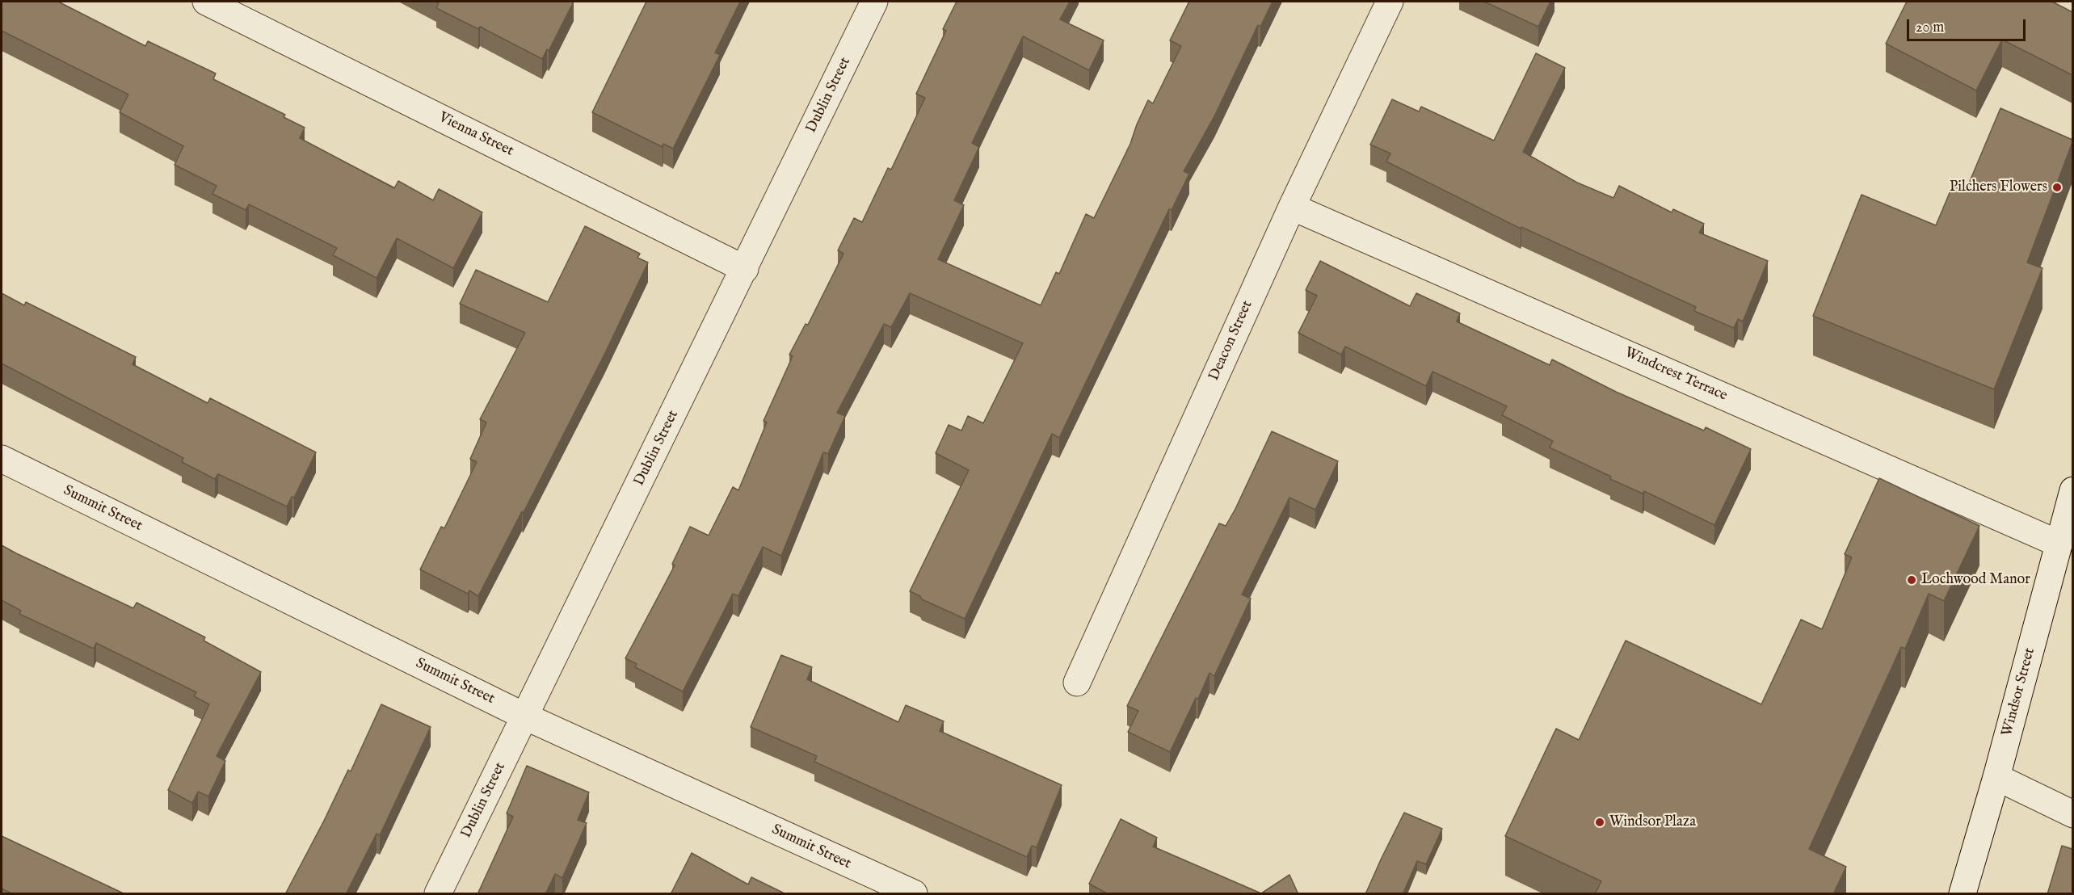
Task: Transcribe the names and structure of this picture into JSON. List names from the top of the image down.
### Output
{
  "streets": {
    "street": [
      "Dublin Street",
      "Vienna Street",
      "Deacon Street",
      "Windcrest Terrace",
      "Summit Street",
      "Windsor Street"
    ]
  },
  "crossings": [
    ["Dublin Street", "Vienna Street"],
    ["Dublin Street", "Summit Street"],
    ["Deacon Street", "Windcrest Terrace"],
    ["Windcrest Terrace", "Windsor Street"]
  ],
  "places": ["Pilchers Flowers", "Lochwood Manor", "Windsor Plaza"],
  "scale_bar": "20 m"
}
